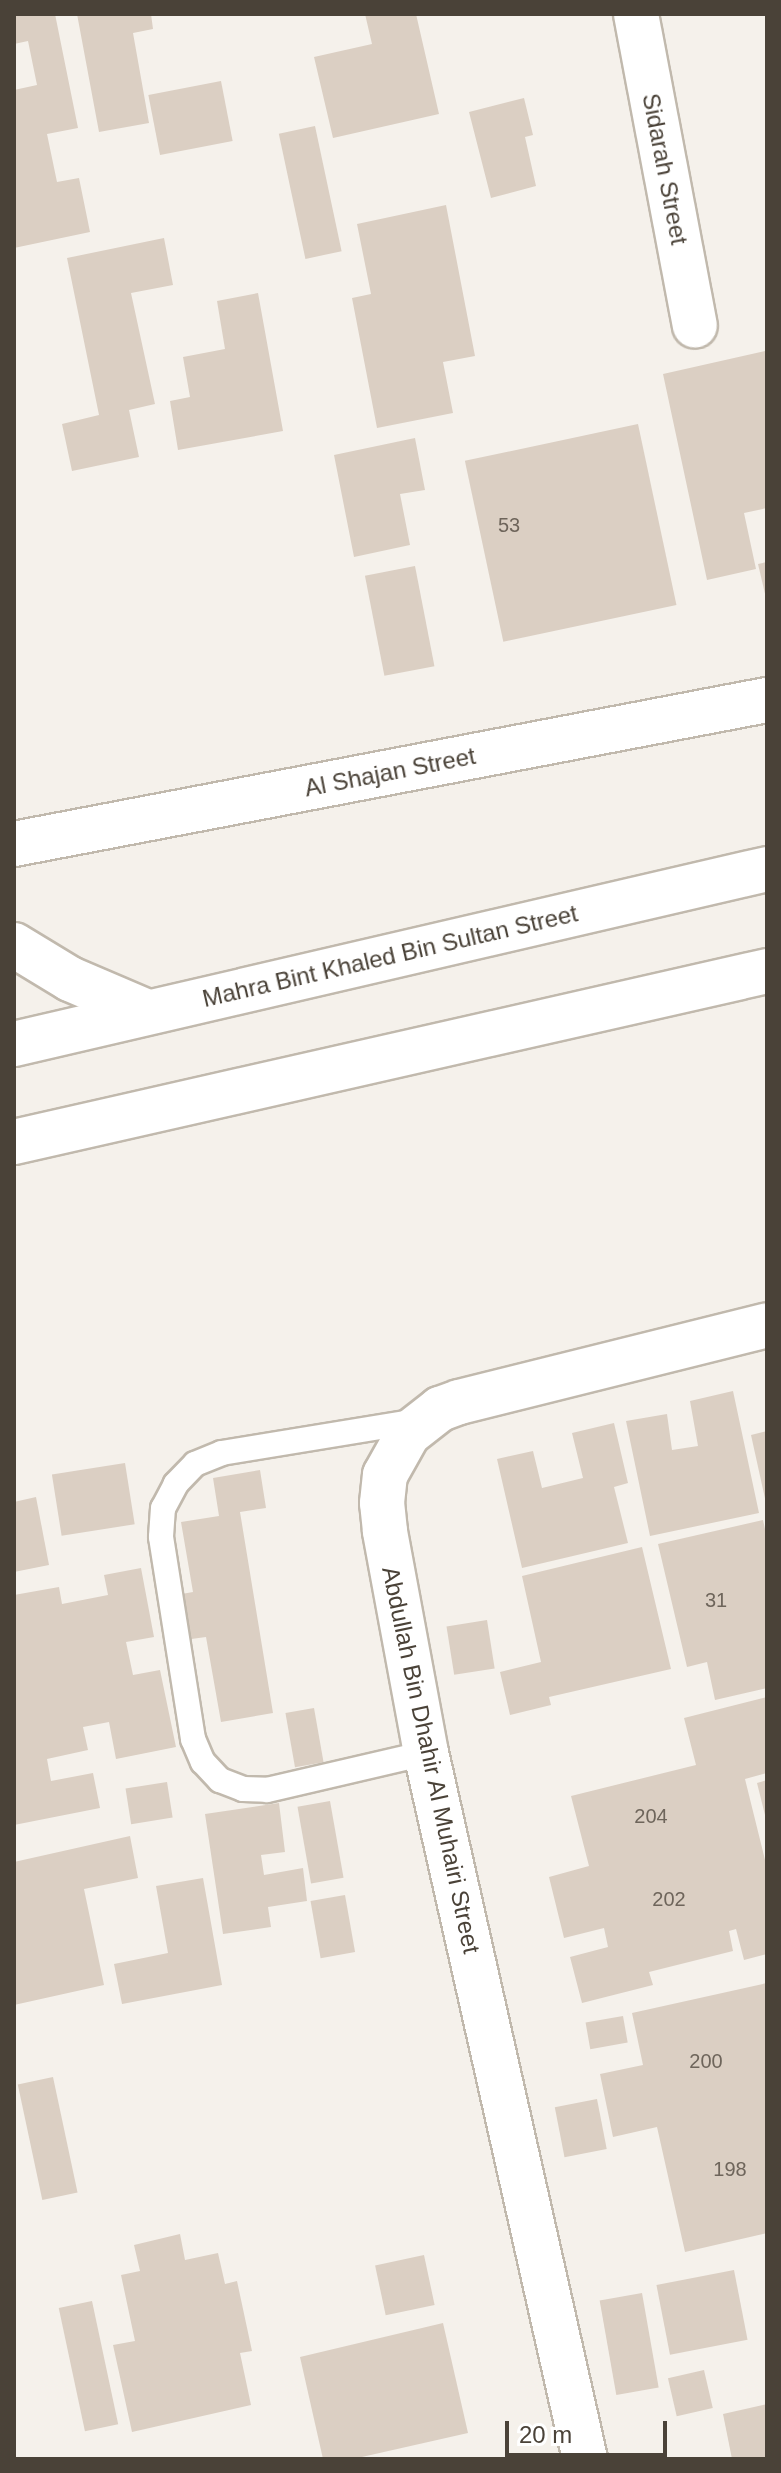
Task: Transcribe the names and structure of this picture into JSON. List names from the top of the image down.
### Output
{
  "streets": {
    "street": [
      "Sidarah Street",
      "Al Shajan Street",
      "Mahra Bint Khaled Bin Sultan Street",
      "Abdullah Bin Dhahir Al Muhairi Street"
    ]
  },
  "house_numbers": [
    "53",
    "31",
    "204",
    "202",
    "200",
    "198"
  ],
  "scale_bar": "20 m"
}
